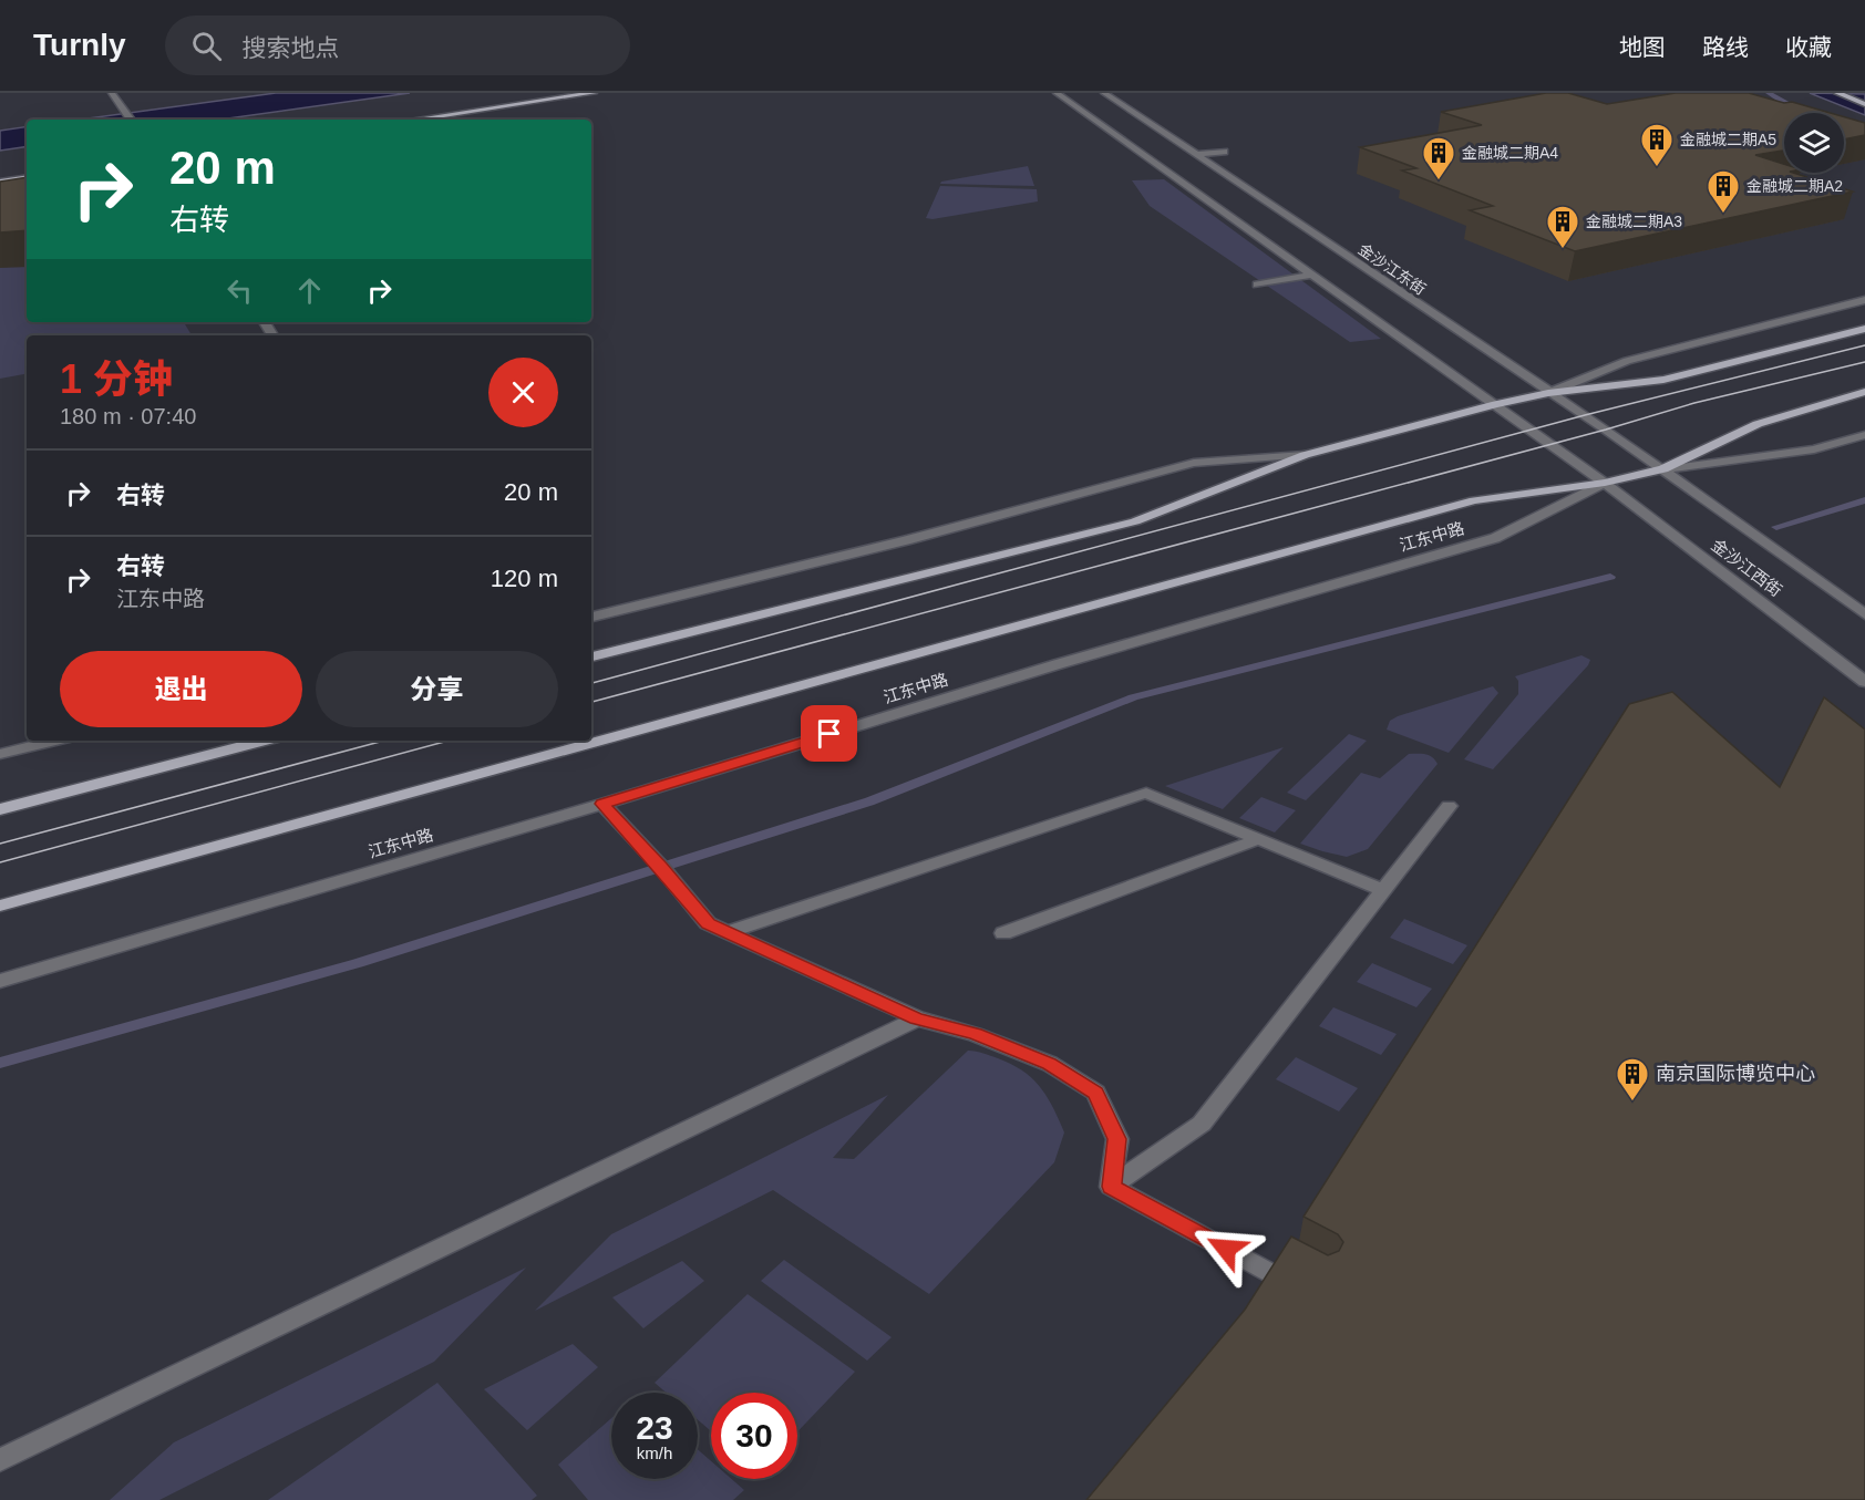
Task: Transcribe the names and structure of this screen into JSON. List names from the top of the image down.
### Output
{
  "streets": {
    "main road": ["江东中路"],
    "street": ["金沙江东街", "金沙江西街"]
  },
  "crossings": [
    ["金沙江东街", "江东中路"],
    ["金沙江东街", "金沙江西街"],
    ["江东中路", "金沙江西街"]
  ],
  "places": {
    "building": [
      "金融城二期A5",
      "金融城二期A4",
      "金融城二期A2",
      "金融城二期A3",
      "南京国际博览中心"
    ]
  },
  "page": {
    "header": "Turnly",
    "search": "搜索地点",
    "nav": ["地图", "路线", "收藏"],
    "turn": ["20 m", "右转"],
    "heading": ["1 分钟", "180 m · 07:40"],
    "list": [
      {
        "name": "右转",
        "value": "20 m"
      },
      {
        "name": "右转",
        "note": "江东中路",
        "value": "120 m"
      }
    ],
    "buttons": ["退出", "分享"],
    "speed": "23 km/h",
    "limit": "30"
  }
}
